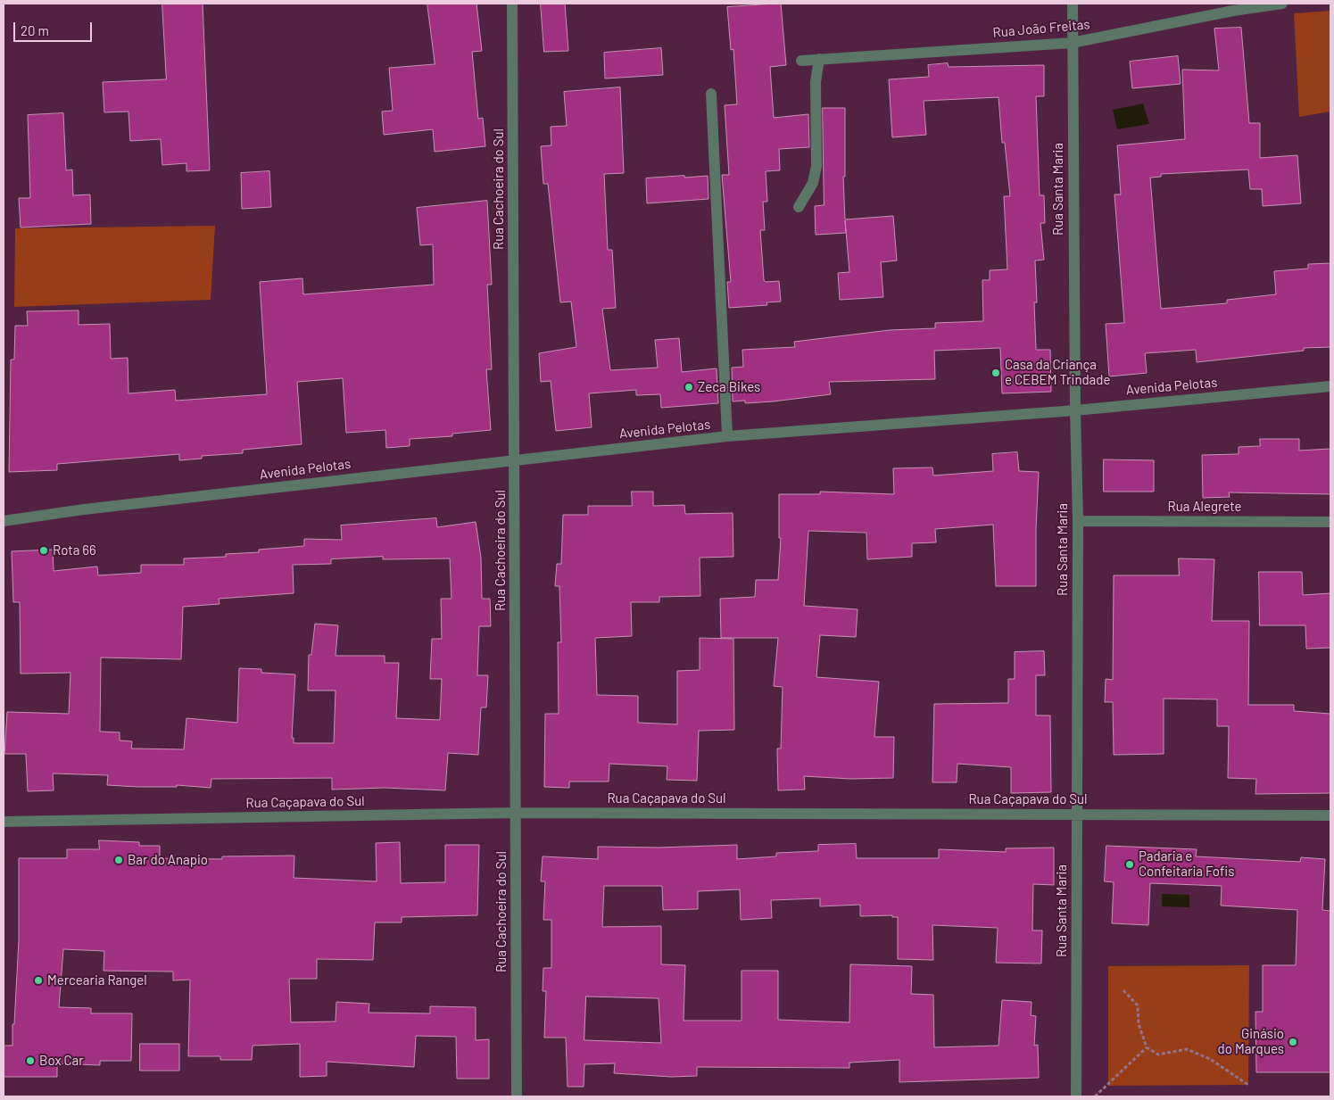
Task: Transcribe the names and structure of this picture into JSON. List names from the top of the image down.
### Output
{
  "streets": {
    "street": [
      "Rua João Freitas",
      "Rua Cachoeira do Sul",
      "Rua Santa Maria",
      "Avenida Pelotas",
      "Rua Alegrete",
      "Rua Caçapava do Sul"
    ]
  },
  "crossings": [
    ["Rua João Freitas", "Rua Santa Maria"],
    ["Rua Cachoeira do Sul", "Avenida Pelotas"],
    ["Rua Cachoeira do Sul", "Rua Caçapava do Sul"],
    ["Rua Santa Maria", "Avenida Pelotas"],
    ["Rua Santa Maria", "Rua Alegrete"],
    ["Rua Santa Maria", "Rua Caçapava do Sul"]
  ],
  "places": [
    "Casa da Criança e CEBEM Trindade",
    "Zeca Bikes",
    "Rota 66",
    "Bar do Anapio",
    "Padaria e Confeitaria Fofis",
    "Mercearia Rangel",
    "Ginásio do Marques",
    "Box Car"
  ],
  "scale_bar": "20 m"
}
